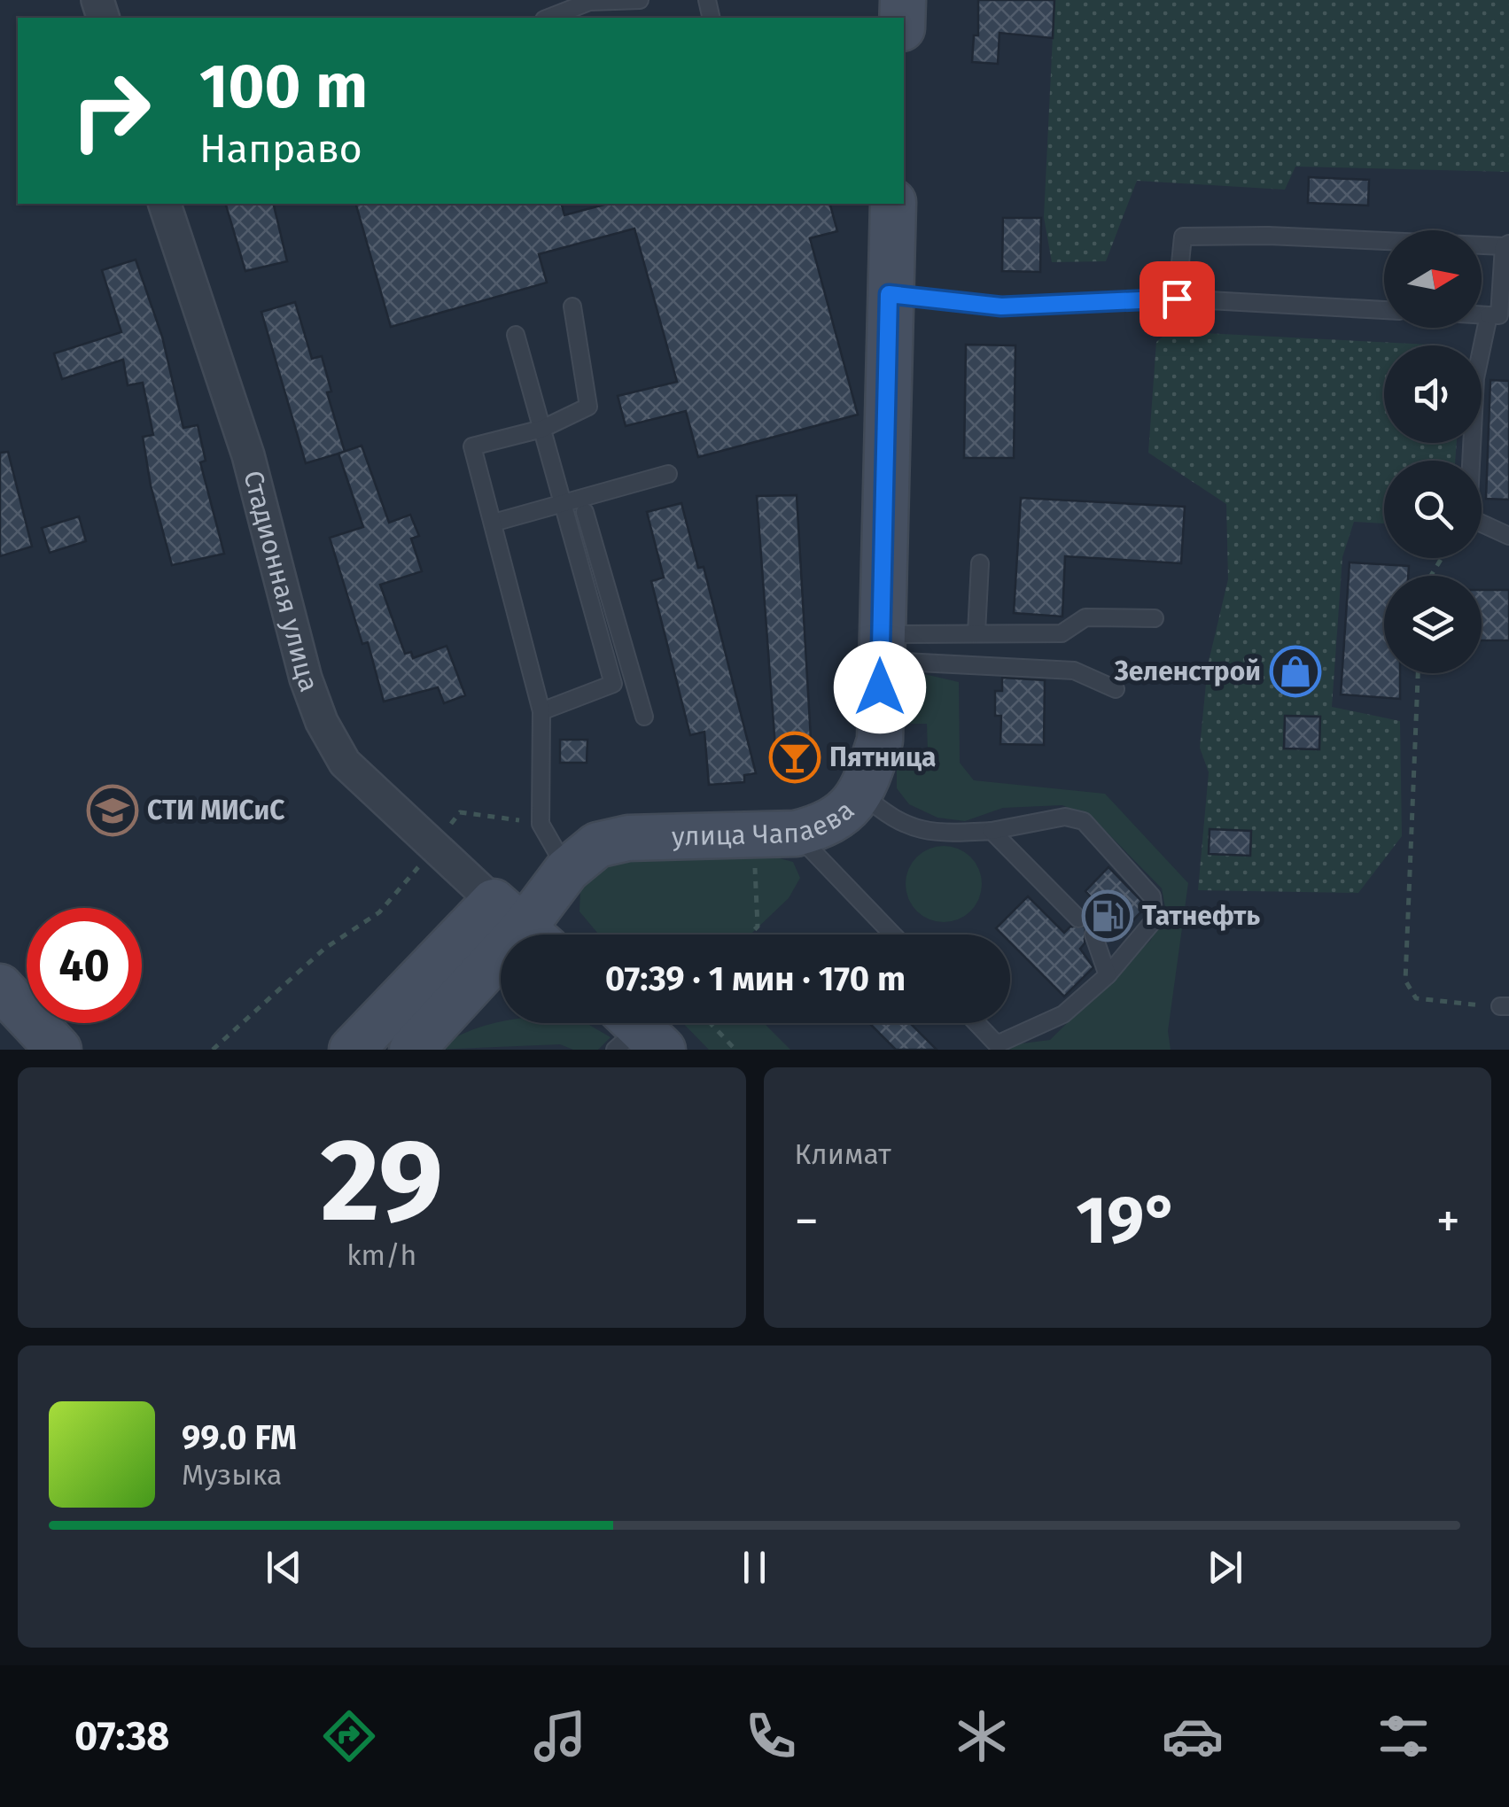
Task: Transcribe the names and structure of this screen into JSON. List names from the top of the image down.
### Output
{
  "streets": {
    "street": ["Стадионная улица", "улица Чапаева"]
  },
  "crossings": [
    ["Стадионная улица", "улица Чапаева"]
  ],
  "places": {
    "shop": ["Зеленстрой"],
    "bar": ["Пятница"],
    "school or university": ["СТИ МИСиС"],
    "fuel station": ["Татнефть"]
  },
  "north": "right",
  "page": {
    "turn": ["100 m", "Направо"],
    "limit": "40",
    "trip": "07:39 · 1 мин · 170 m",
    "tile": [
      ["29", "km/h"],
      "Климат"
    ],
    "heat": ["−", "19°", "+"],
    "song": ["99.0 FM", "Музыка"],
    "tabs": "07:38"
  }
}
